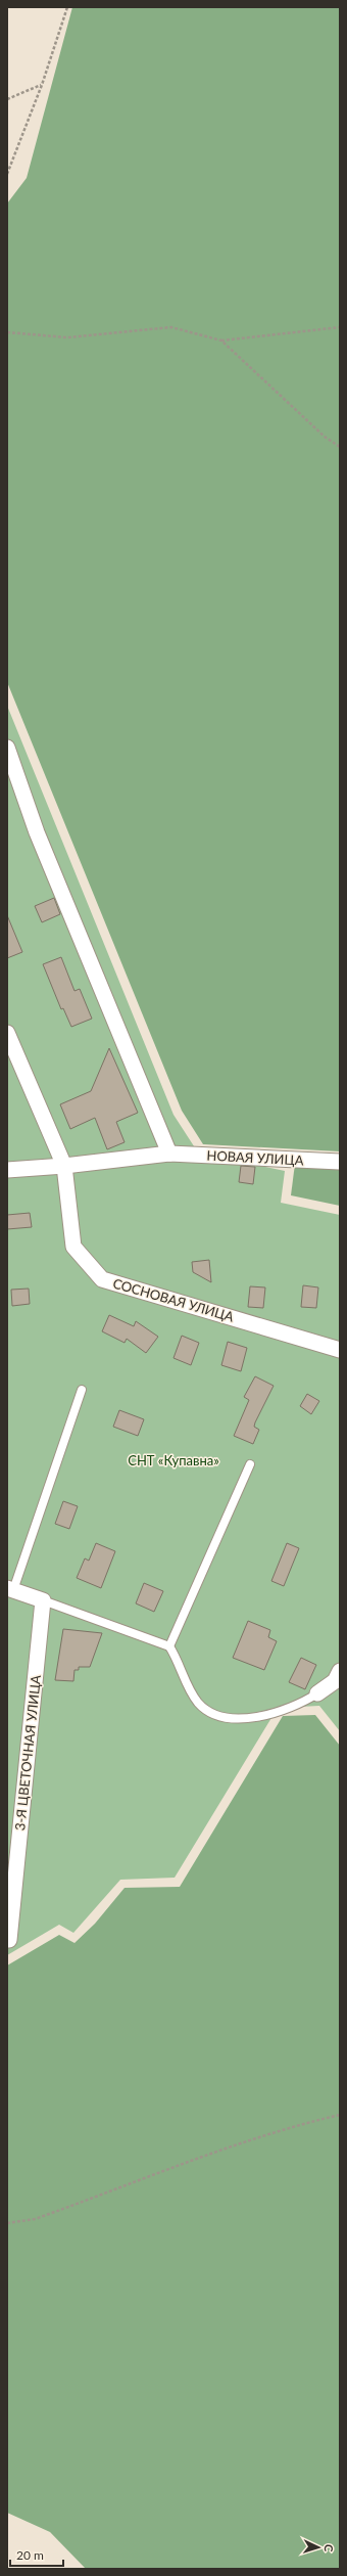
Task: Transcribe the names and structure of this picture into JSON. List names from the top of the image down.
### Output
{
  "streets": {
    "street": ["НОВАЯ УЛИЦА", "СОСНОВАЯ УЛИЦА", "3-Я ЦВЕТОЧНАЯ УЛИЦА"]
  },
  "crossings": [
    ["НОВАЯ УЛИЦА", "СОСНОВАЯ УЛИЦА"]
  ],
  "parks": ["СНТ «Купавна»"],
  "scale_bar": "20 m",
  "north": "right"
}
